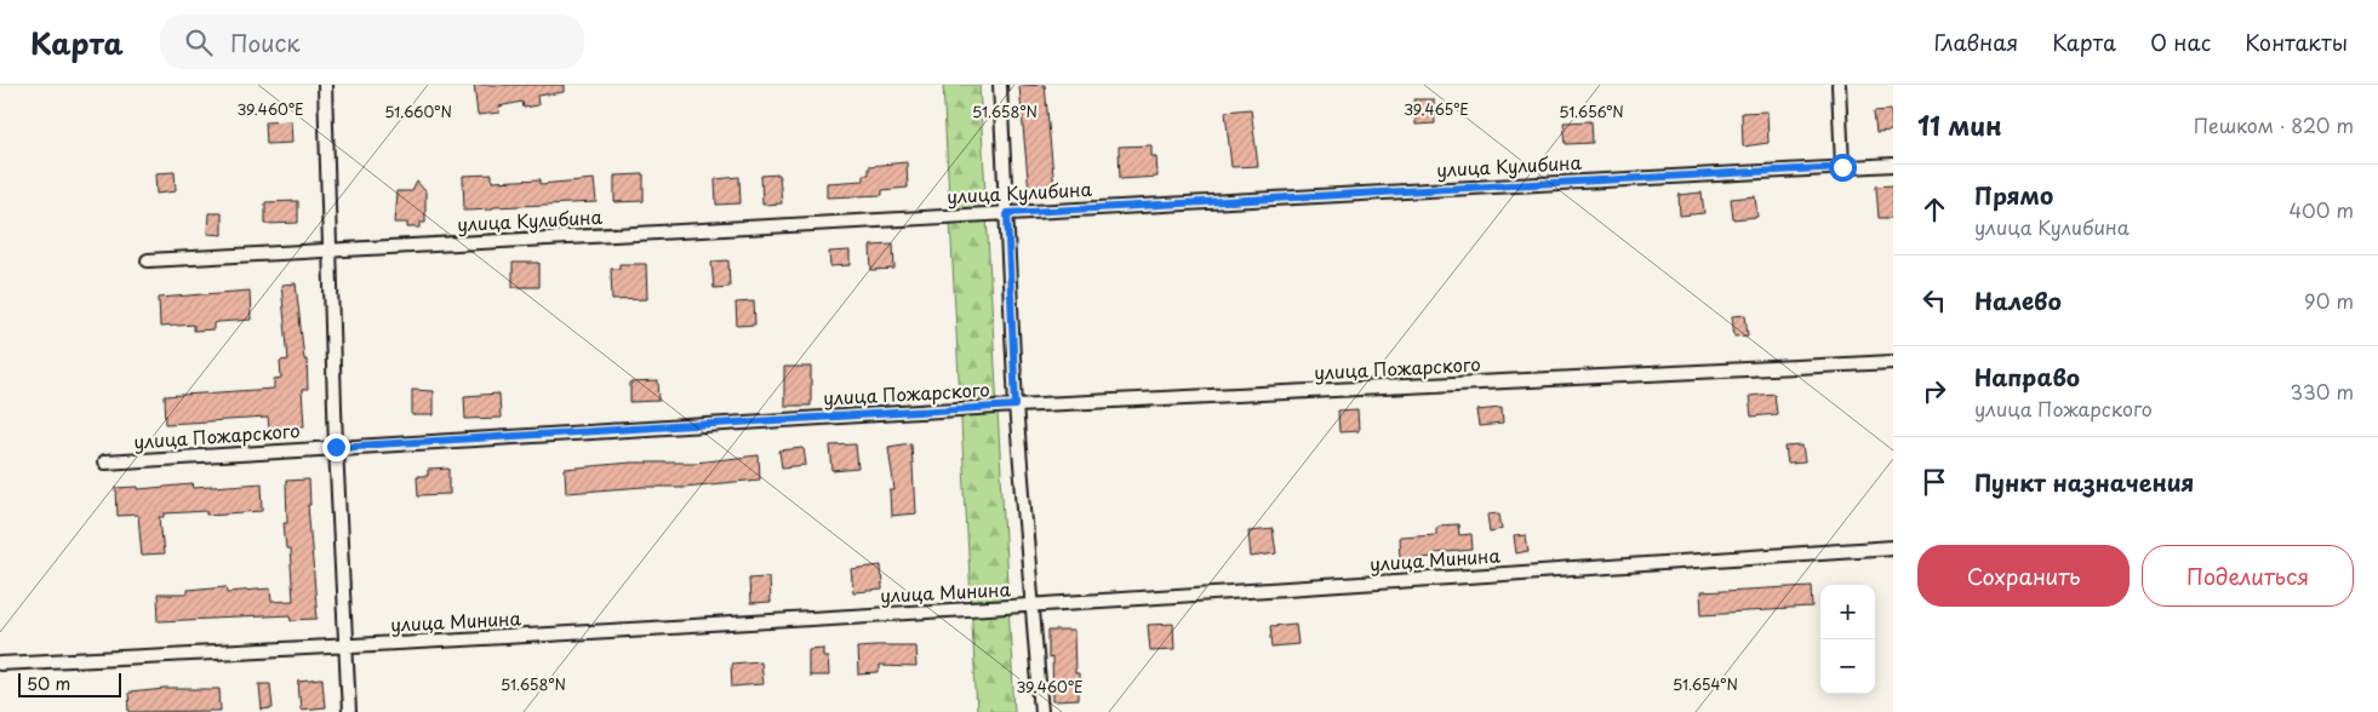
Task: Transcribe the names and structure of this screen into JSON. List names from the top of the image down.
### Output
{
  "streets": {
    "street": ["улица Кулибина", "улица Пожарского", "улица Минина"]
  },
  "scale_bar": "50 m",
  "page": {
    "header": "Карта",
    "search": "Поиск",
    "nav": [
      "Главная",
      "Карта",
      "О нас",
      "Контакты"
    ],
    "heading": ["11 мин", "Пешком · 820 m"],
    "list": [
      ["Прямо", "улица Кулибина", "400 m"],
      ["Налево", "90 m"],
      ["Направо", "улица Пожарского", "330 m"],
      "Пункт назначения"
    ],
    "buttons": ["Сохранить", "Поделиться"],
    "map_buttons": ["+", "−"],
    "scale": "50 m"
  },
  "coordinates": [
    "39.460°E",
    "39.465°E",
    "51.660°N",
    "51.658°N",
    "51.656°N",
    "51.654°N"
  ]
}
